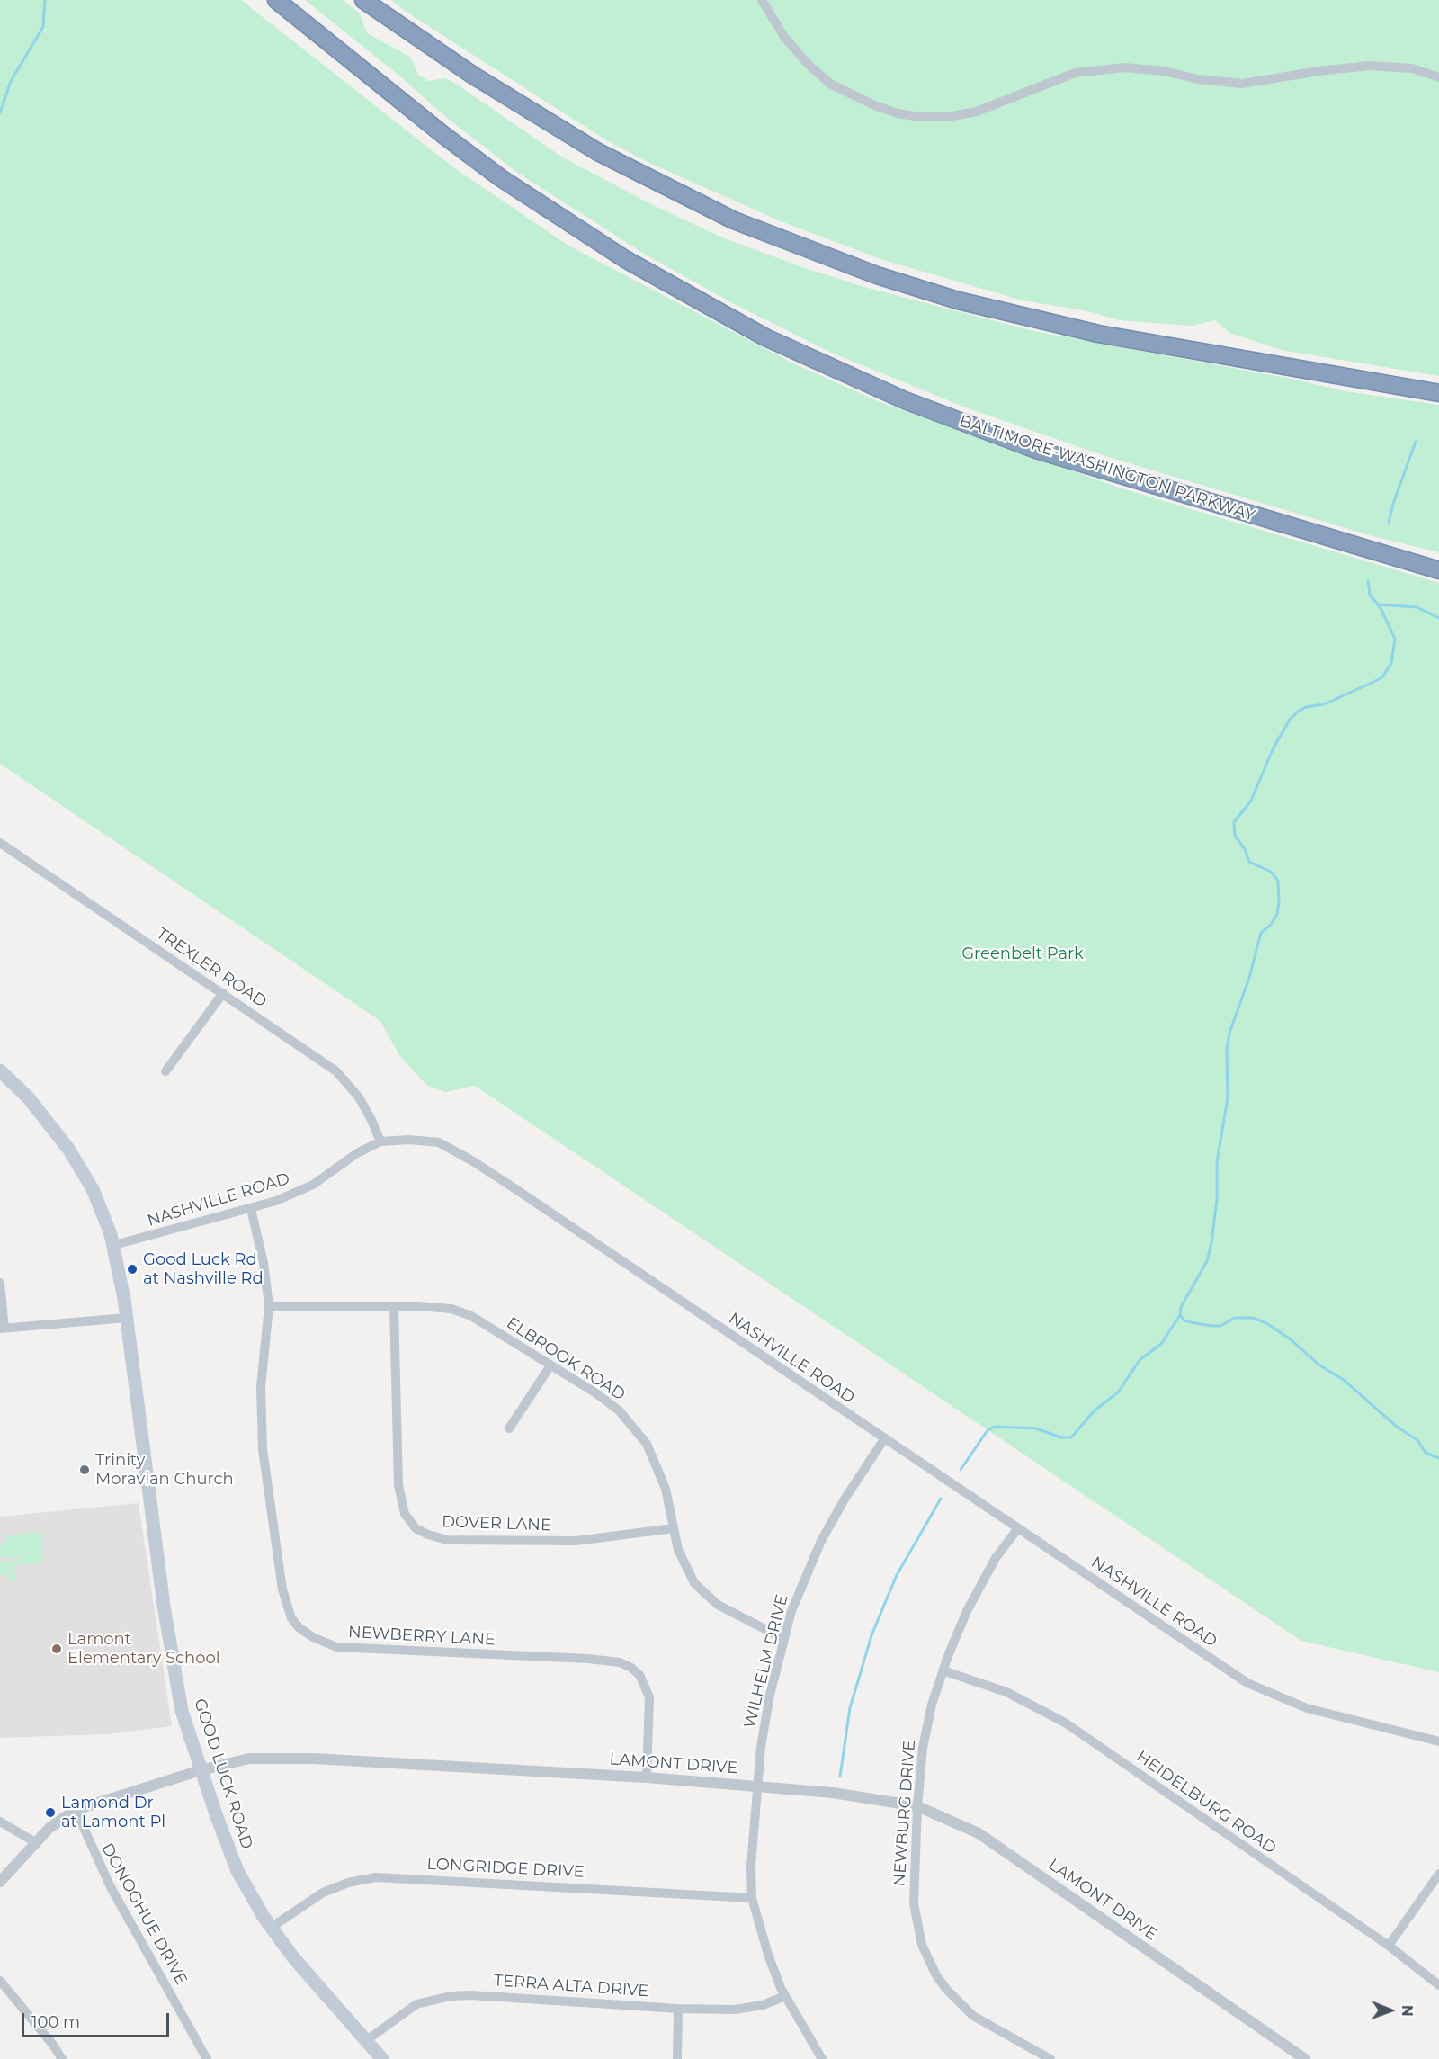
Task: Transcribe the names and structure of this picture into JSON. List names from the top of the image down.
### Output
{
  "streets": {
    "highway": ["BALTIMORE-WASHINGTON PARKWAY"],
    "main road": ["GOOD LUCK ROAD"],
    "street": [
      "TREXLER ROAD",
      "NASHVILLE ROAD",
      "ELBROOK ROAD",
      "DOVER LANE",
      "NEWBERRY LANE",
      "WILHELM DRIVE",
      "LAMONT DRIVE",
      "HEIDELBURG ROAD",
      "NEWBURG DRIVE",
      "LONGRIDGE DRIVE",
      "DONOGHUE DRIVE",
      "TERRA ALTA DRIVE"
    ]
  },
  "crossings": [
    ["TREXLER ROAD", "NASHVILLE ROAD"],
    ["NASHVILLE ROAD", "NEWBERRY LANE"],
    ["NASHVILLE ROAD", "WILHELM DRIVE"],
    ["NASHVILLE ROAD", "GOOD LUCK ROAD"],
    ["NASHVILLE ROAD", "NEWBURG DRIVE"],
    ["ELBROOK ROAD", "DOVER LANE"],
    ["ELBROOK ROAD", "NEWBERRY LANE"],
    ["ELBROOK ROAD", "WILHELM DRIVE"],
    ["NEWBERRY LANE", "LAMONT DRIVE"],
    ["WILHELM DRIVE", "LAMONT DRIVE"],
    ["WILHELM DRIVE", "LONGRIDGE DRIVE"],
    ["WILHELM DRIVE", "TERRA ALTA DRIVE"],
    ["LAMONT DRIVE", "GOOD LUCK ROAD"],
    ["LAMONT DRIVE", "NEWBURG DRIVE"],
    ["LAMONT DRIVE", "DONOGHUE DRIVE"],
    ["GOOD LUCK ROAD", "LONGRIDGE DRIVE"],
    ["GOOD LUCK ROAD", "TERRA ALTA DRIVE"],
    ["HEIDELBURG ROAD", "NEWBURG DRIVE"]
  ],
  "parks": ["Greenbelt Park"],
  "places": [
    "Good Luck Rd at Nashville Rd",
    "Trinity Moravian Church",
    "Lamont Elementary School",
    "Lamond Dr at Lamont Pl"
  ],
  "scale_bar": "100 m",
  "north": "right"
}
